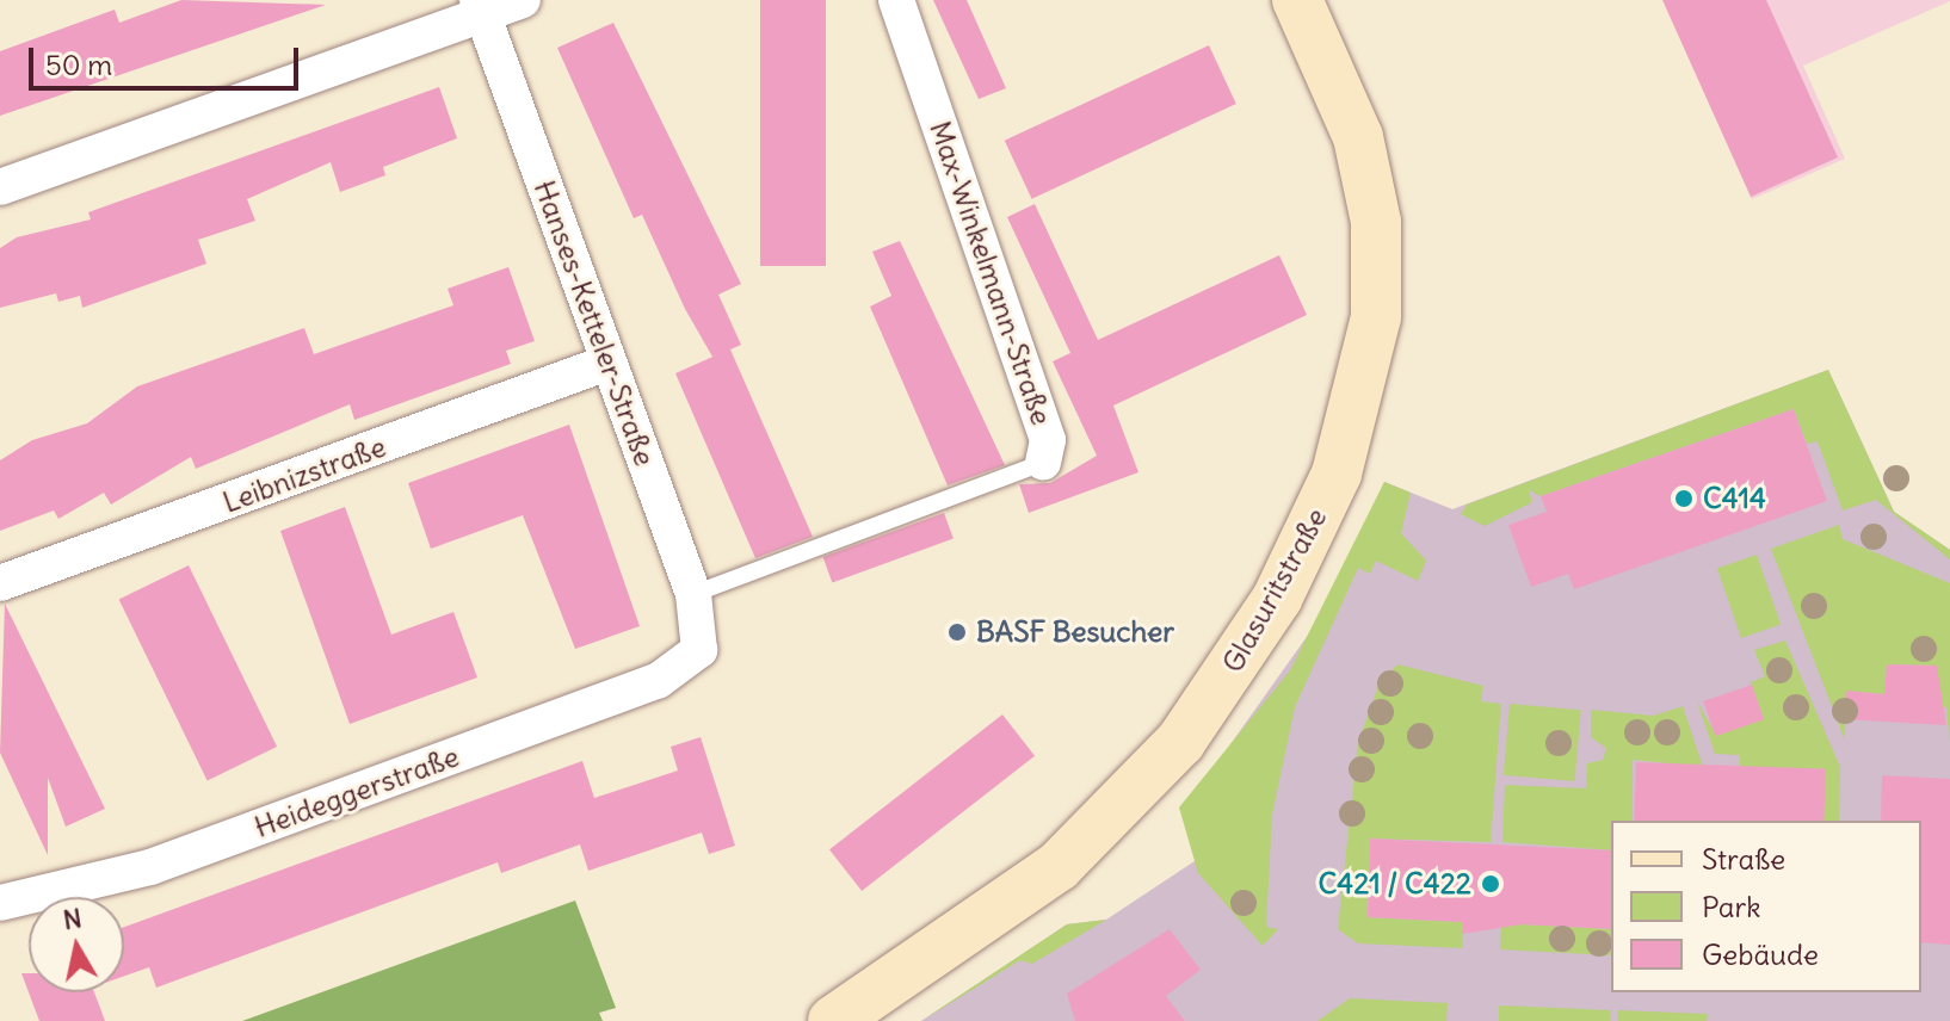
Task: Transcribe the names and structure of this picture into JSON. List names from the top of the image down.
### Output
{
  "streets": {
    "main road": ["Glasuritstraße"],
    "street": [
      "Max-Winkelmann-Straße",
      "Hanses-Ketteler-Straße",
      "Leibnizstraße",
      "Heideggerstraße"
    ]
  },
  "crossings": [
    ["Max-Winkelmann-Straße", "Hanses-Ketteler-Straße"],
    ["Hanses-Ketteler-Straße", "Leibnizstraße"],
    ["Hanses-Ketteler-Straße", "Heideggerstraße"]
  ],
  "places": ["C414", "BASF Besucher", "C421 / C422"],
  "legend": ["Straße", "Park", "Gebäude"],
  "scale_bar": "50 m",
  "north": "top"
}
